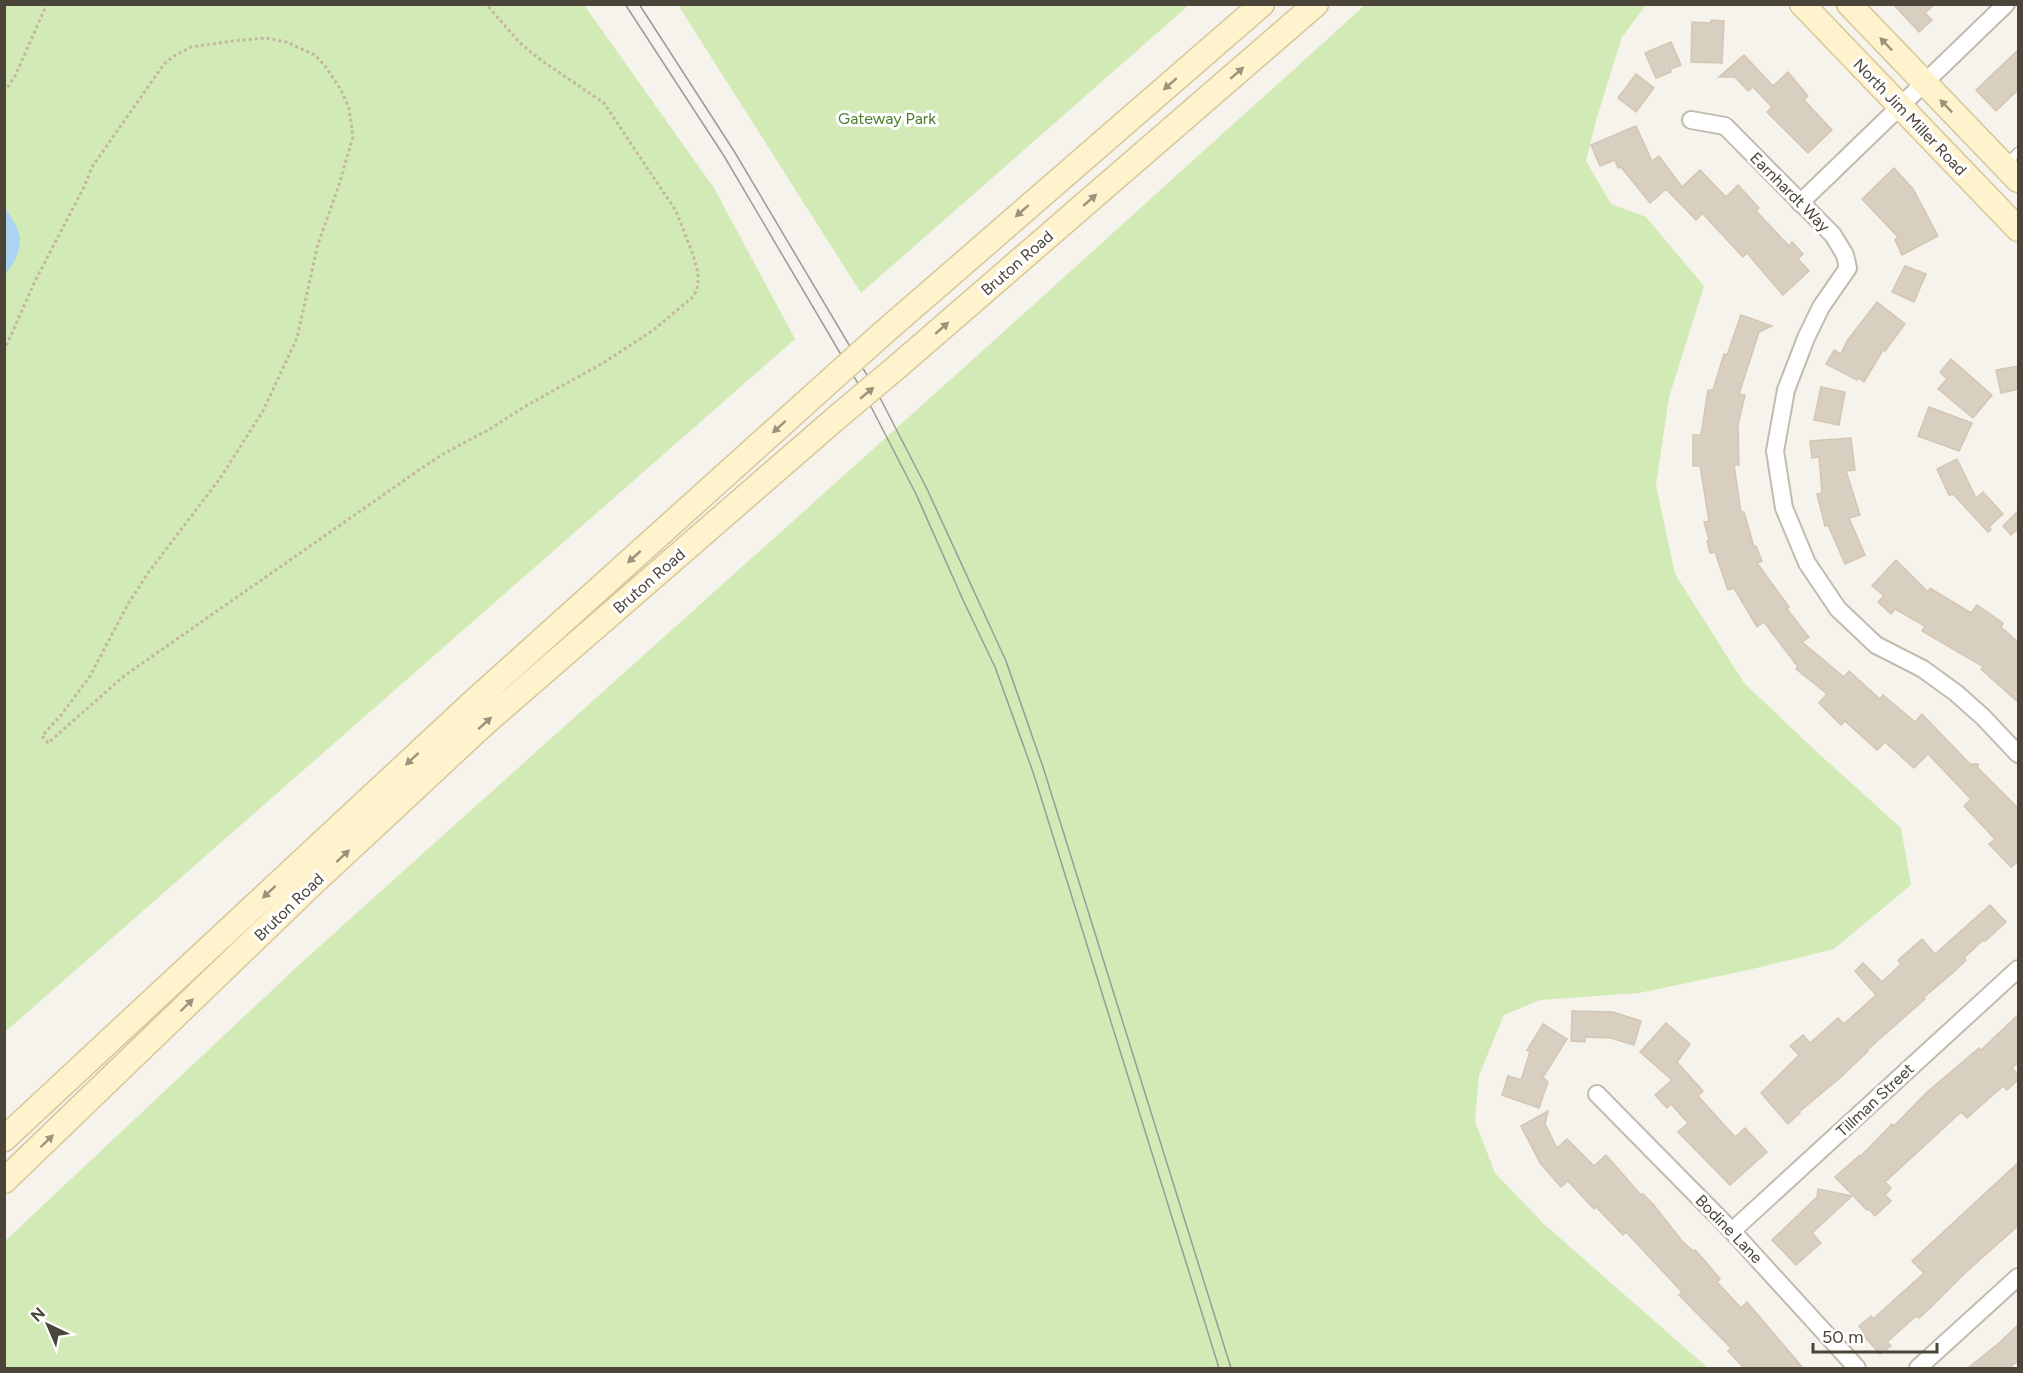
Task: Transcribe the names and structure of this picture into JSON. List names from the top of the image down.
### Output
{
  "streets": {
    "main road": ["North Jim Miller Road", "Bruton Road"],
    "street": ["Earnhardt Way", "Tillman Street", "Bodine Lane"]
  },
  "crossings": [
    ["Tillman Street", "Bodine Lane"]
  ],
  "parks": ["Gateway Park"],
  "scale_bar": "50 m",
  "north": "top left"
}
